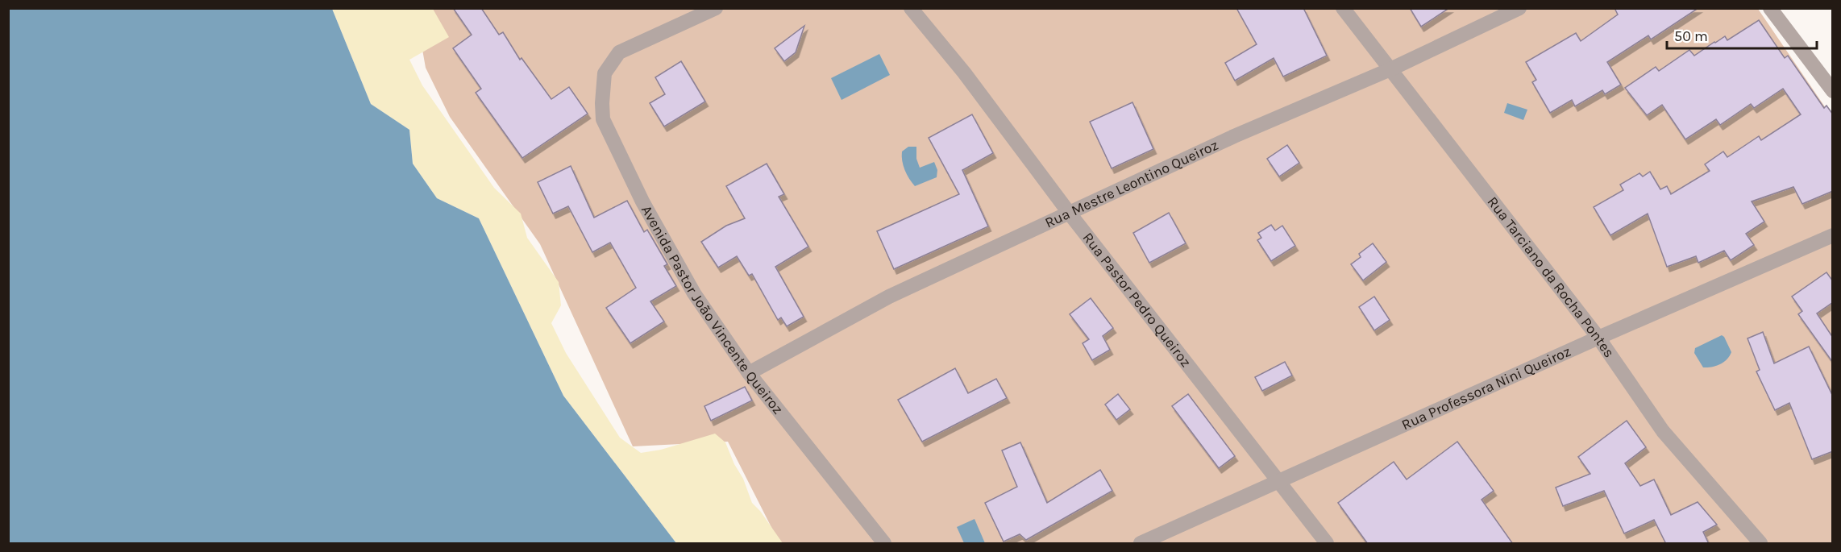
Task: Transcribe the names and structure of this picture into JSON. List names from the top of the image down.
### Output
{
  "streets": {
    "street": [
      "Rua Mestre Leontino Queiroz",
      "Rua Tarciano da Rocha Pontes",
      "Rua Pastor Pedro Queiroz",
      "Avenida Pastor João Vincente Queiroz",
      "Rua Professora Nini Queiroz"
    ]
  },
  "crossings": [
    ["Rua Mestre Leontino Queiroz", "Rua Tarciano da Rocha Pontes"],
    ["Rua Mestre Leontino Queiroz", "Rua Pastor Pedro Queiroz"],
    ["Rua Mestre Leontino Queiroz", "Avenida Pastor João Vincente Queiroz"],
    ["Rua Tarciano da Rocha Pontes", "Rua Professora Nini Queiroz"],
    ["Rua Pastor Pedro Queiroz", "Rua Professora Nini Queiroz"]
  ],
  "scale_bar": "50 m"
}
